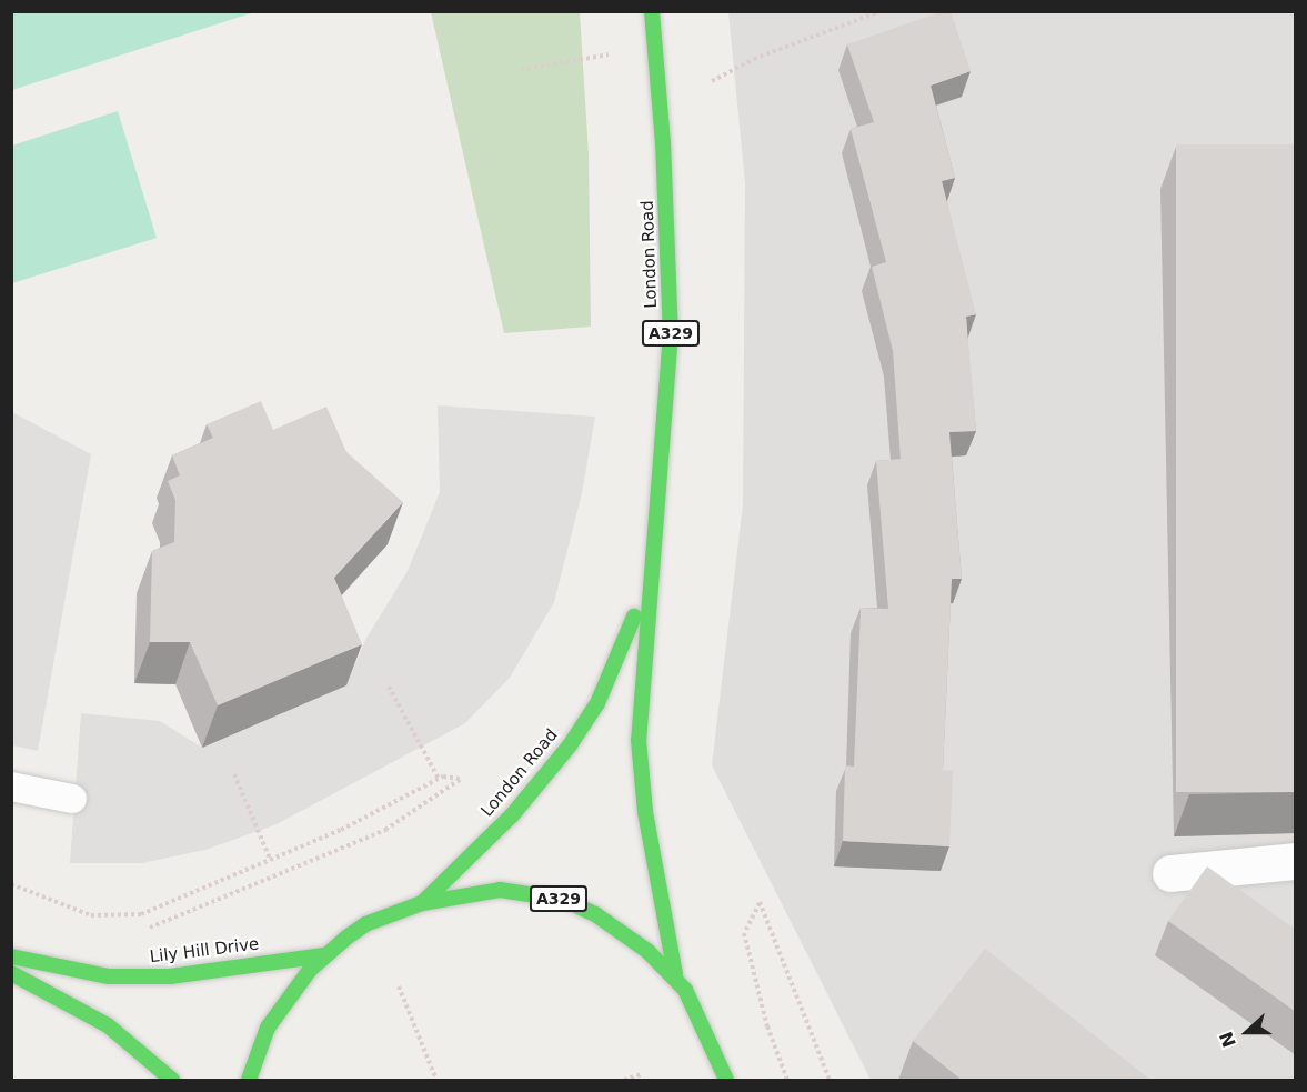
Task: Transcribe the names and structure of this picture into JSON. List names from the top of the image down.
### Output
{
  "streets": {
    "main road": ["London Road", "A329", "Lily Hill Drive"]
  },
  "crossings": [
    ["London Road", "A329"],
    ["A329", "Lily Hill Drive"]
  ],
  "north": "left"
}
